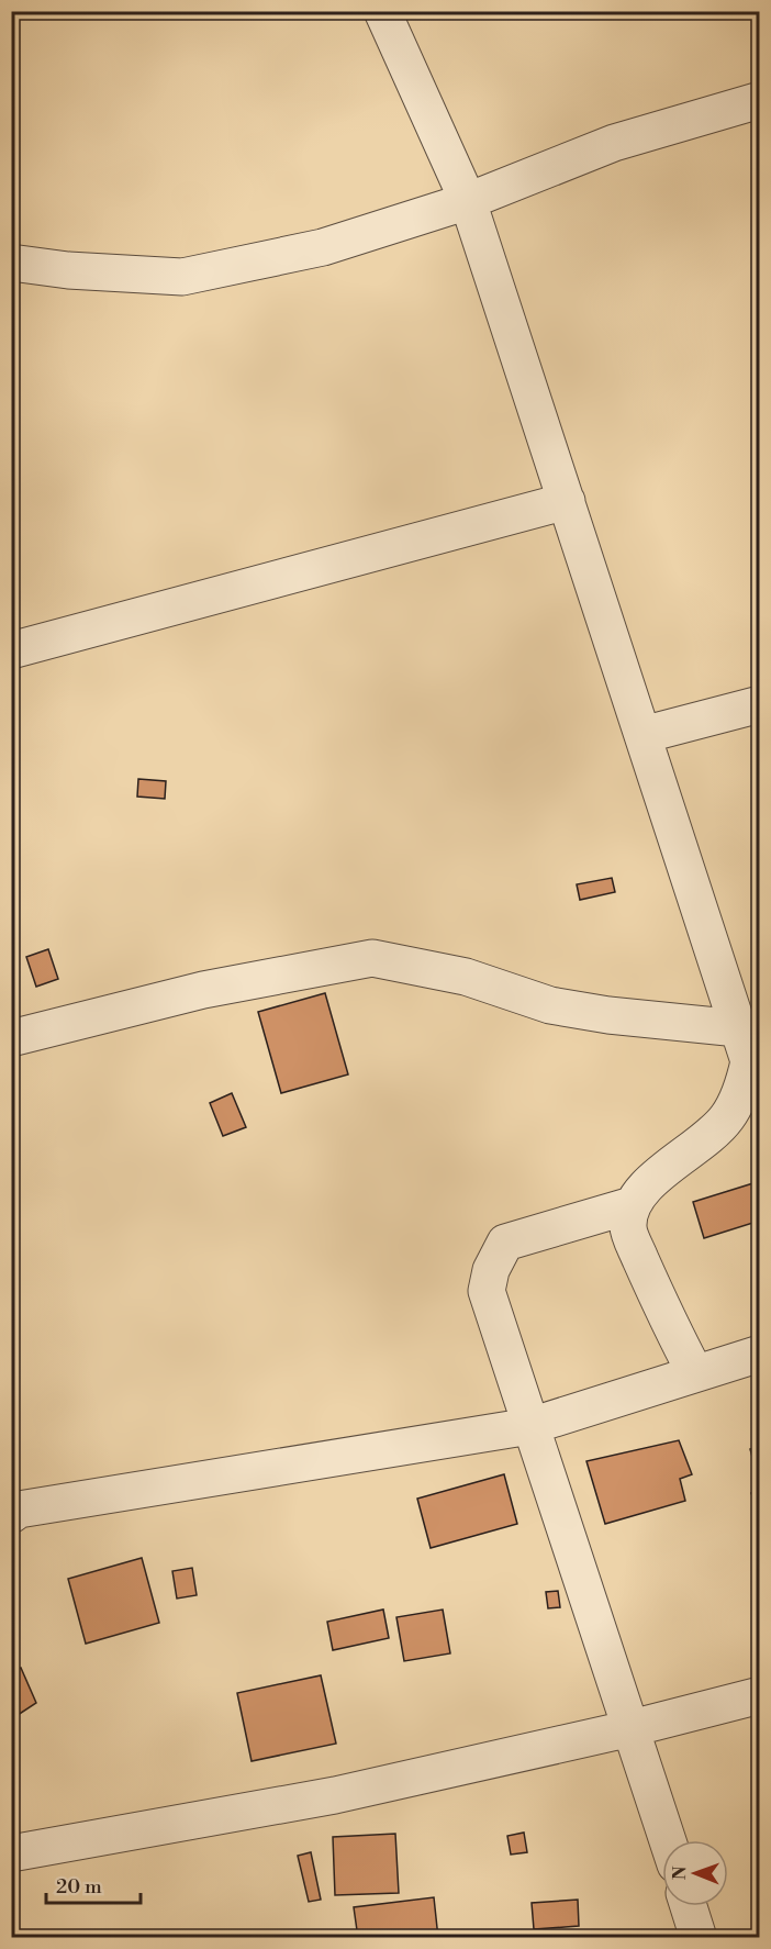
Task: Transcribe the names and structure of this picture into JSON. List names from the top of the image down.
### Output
{
  "scale_bar": "20 m",
  "north": "left"
}
